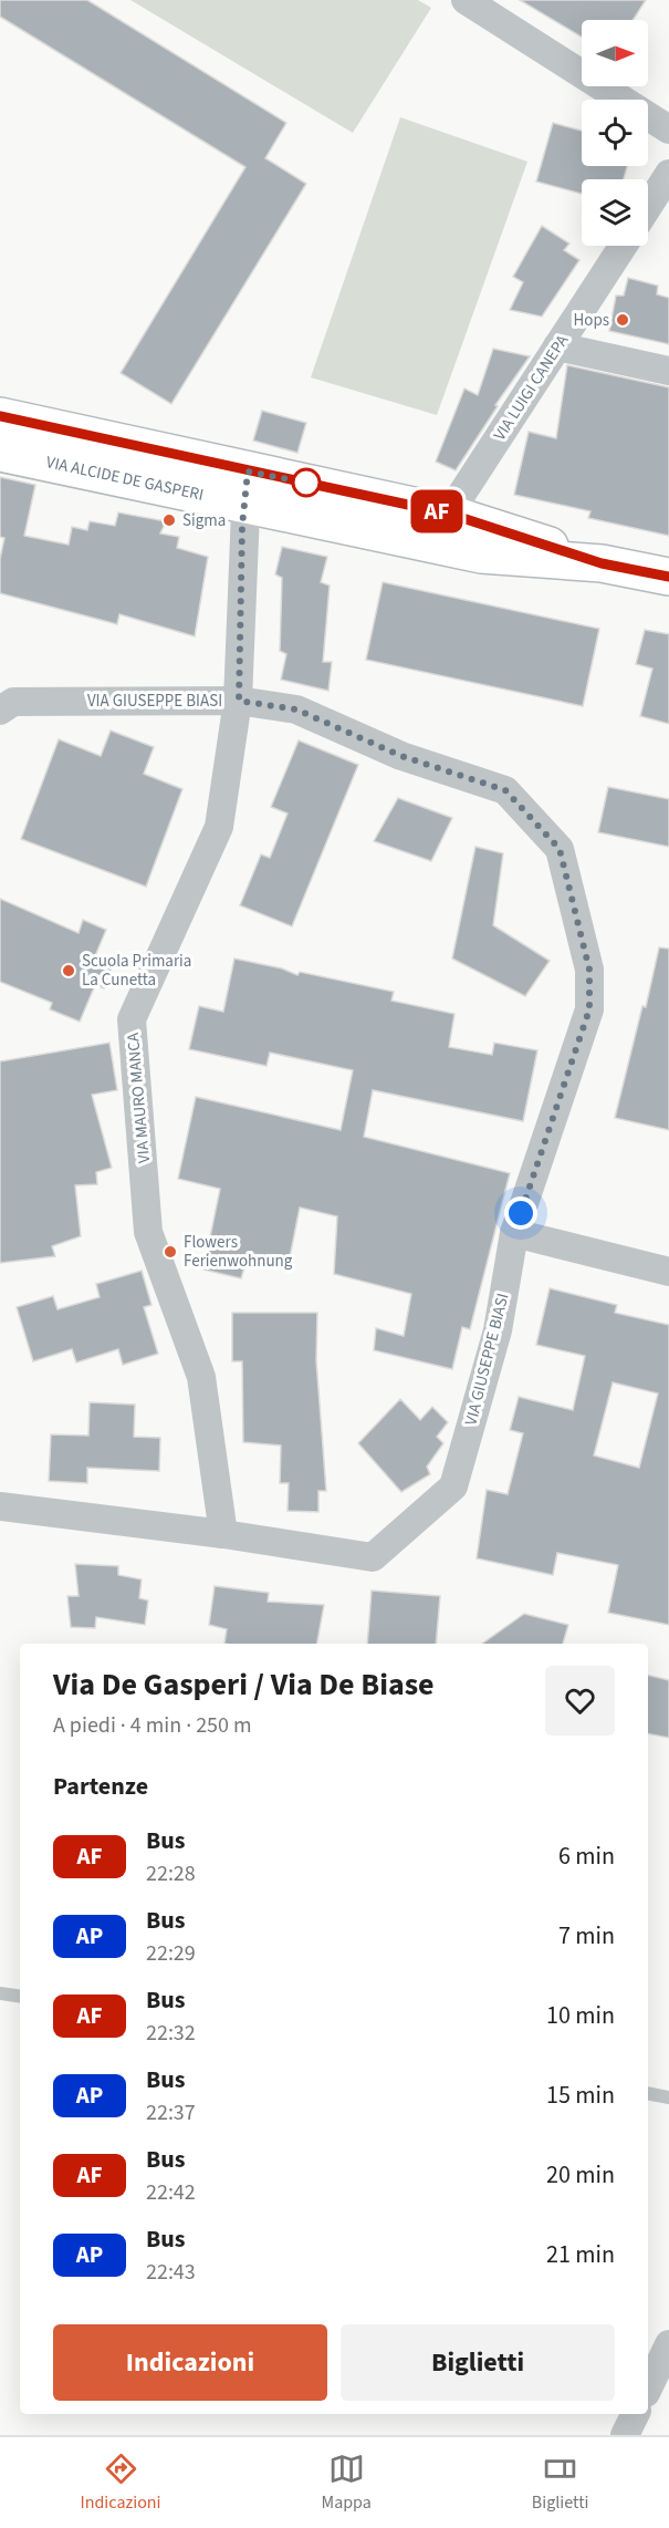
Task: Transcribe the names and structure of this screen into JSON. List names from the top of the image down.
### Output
{
  "streets": {
    "street": [
      "VIA LUIGI CANEPA",
      "VIA ALCIDE DE GASPERI",
      "VIA GIUSEPPE BIASI",
      "VIA MAURO MANCA"
    ]
  },
  "crossings": [
    ["VIA LUIGI CANEPA", "VIA ALCIDE DE GASPERI"],
    ["VIA ALCIDE DE GASPERI", "VIA MAURO MANCA"],
    ["VIA GIUSEPPE BIASI", "VIA MAURO MANCA"]
  ],
  "places": [
    "Hops",
    "Sigma",
    "Scuola Primaria La Cunetta",
    "Flowers Ferienwohnung"
  ],
  "lines": ["bus line AF"],
  "north": "right",
  "page": {
    "on_map": "AF",
    "heading": [
      ["Via De Gasperi / Via De Biase", "A piedi · 4 min · 250 m"],
      "Partenze"
    ],
    "list": [
      {
        "mark": "AF",
        "name": "Bus",
        "note": "22:28",
        "value": "6 min"
      },
      {
        "mark": "AP",
        "name": "Bus",
        "note": "22:29",
        "value": "7 min"
      },
      {
        "mark": "AF",
        "name": "Bus",
        "note": "22:32",
        "value": "10 min"
      },
      {
        "mark": "AP",
        "name": "Bus",
        "note": "22:37",
        "value": "15 min"
      },
      {
        "mark": "AF",
        "name": "Bus",
        "note": "22:42",
        "value": "20 min"
      },
      {
        "mark": "AP",
        "name": "Bus",
        "note": "22:43",
        "value": "21 min"
      }
    ],
    "buttons": ["Indicazioni", "Biglietti"],
    "tabs": ["Indicazioni", "Mappa", "Biglietti"]
  }
}
